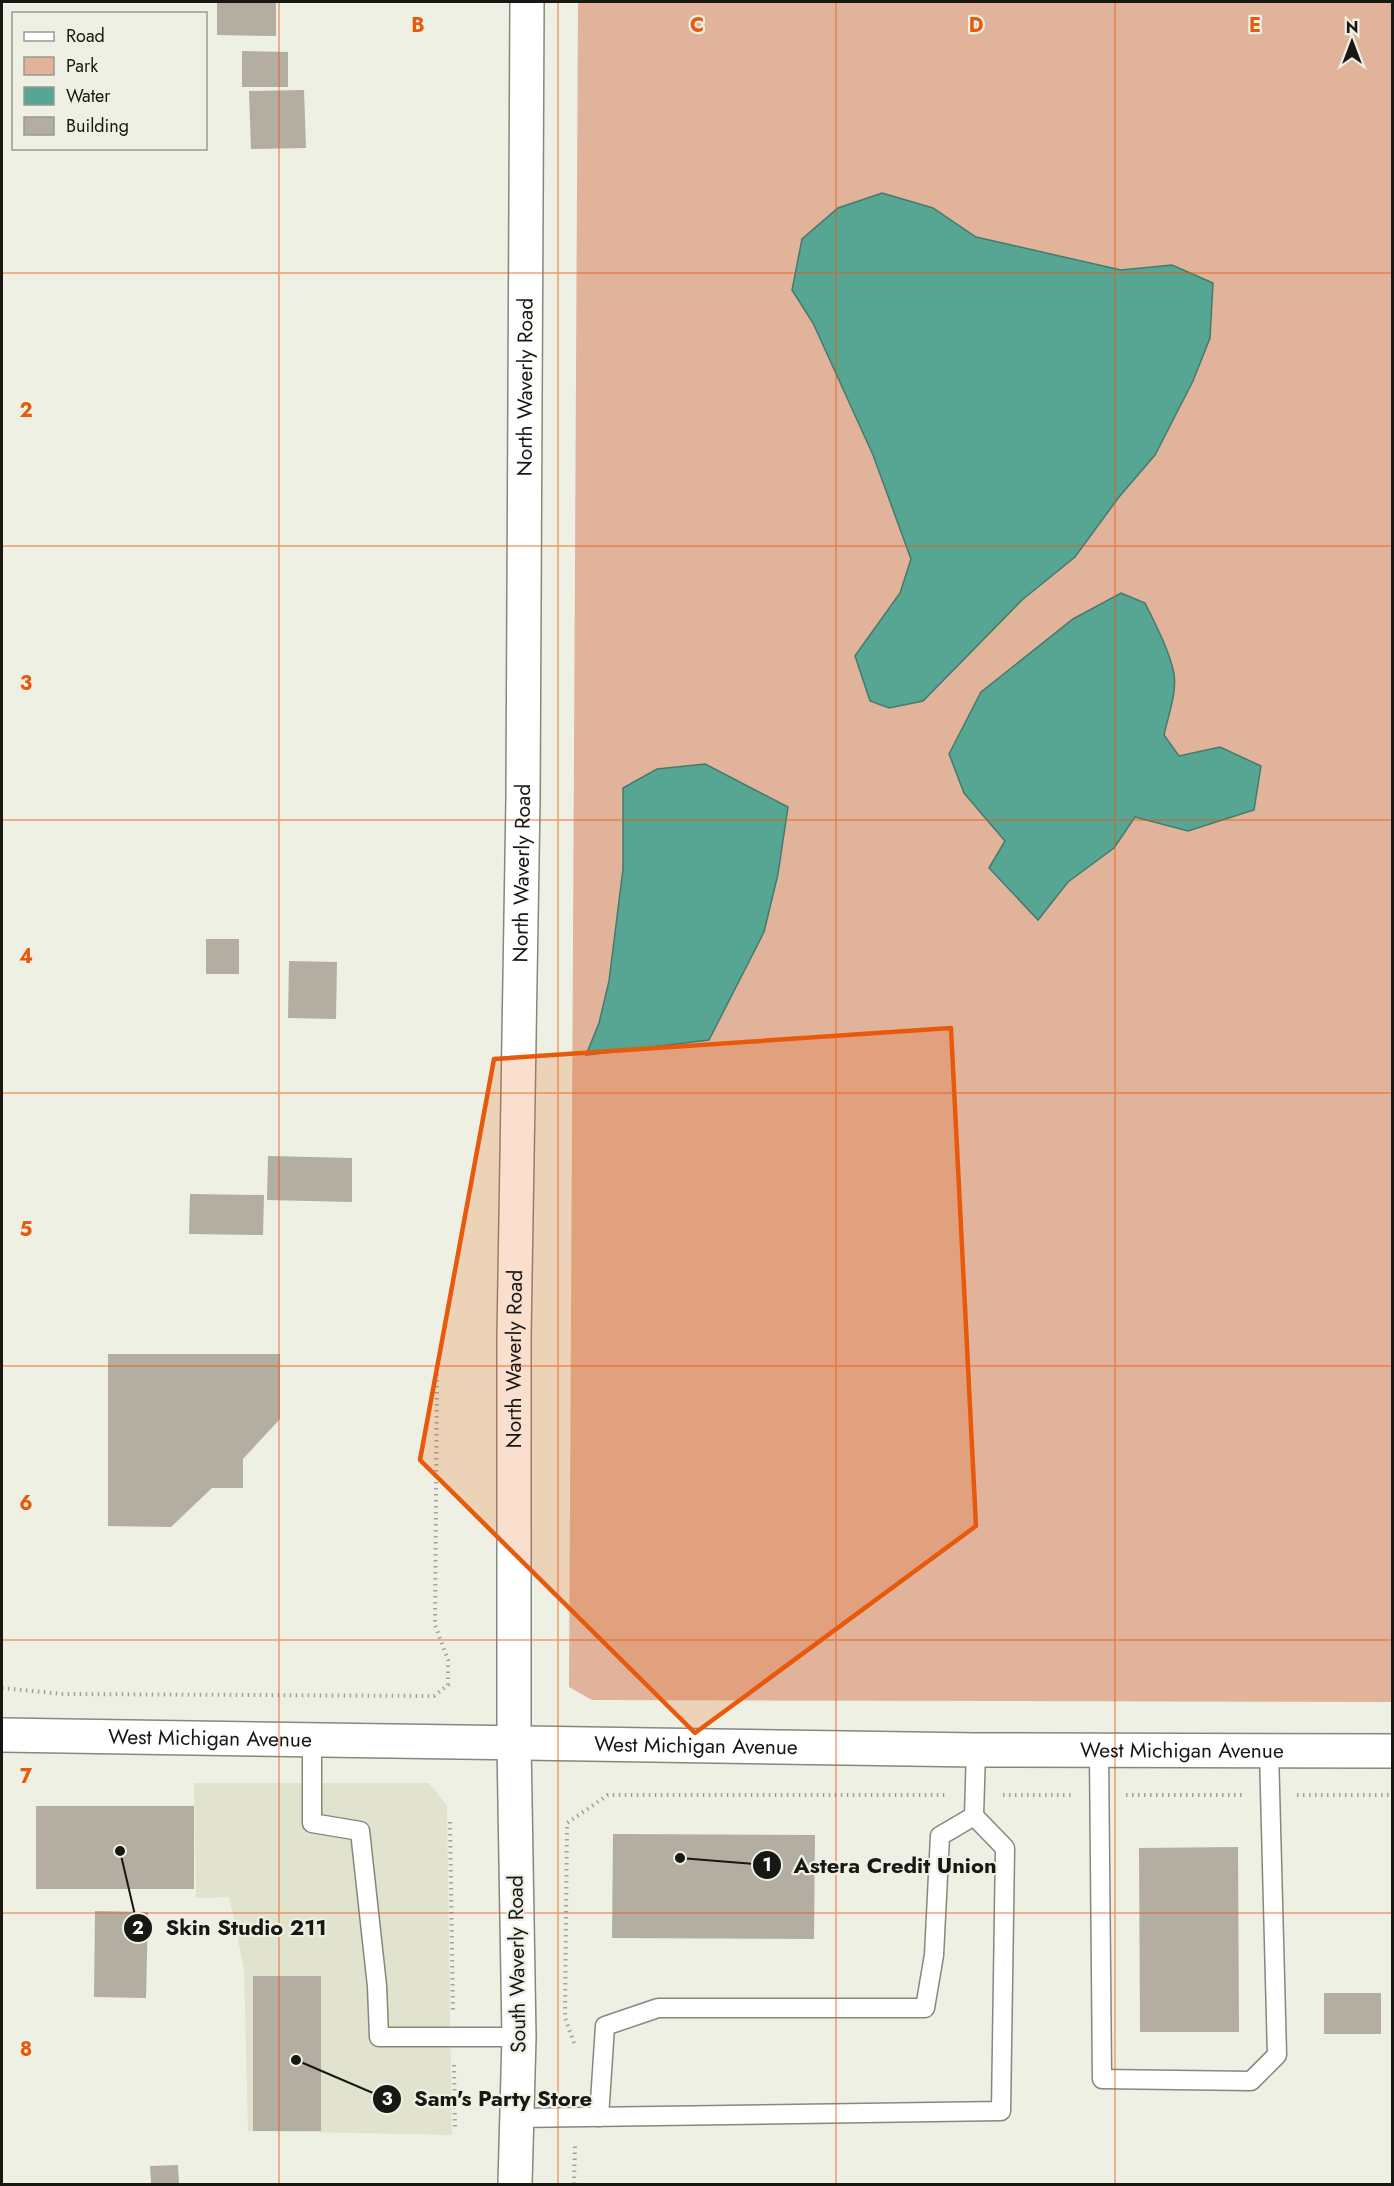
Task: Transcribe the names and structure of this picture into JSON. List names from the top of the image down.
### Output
{
  "streets": {
    "main road": ["North Waverly Road", "West Michigan Avenue", "South Waverly Road"]
  },
  "crossings": [
    ["North Waverly Road", "West Michigan Avenue"],
    ["North Waverly Road", "South Waverly Road"],
    ["West Michigan Avenue", "South Waverly Road"]
  ],
  "places": ["Skin Studio 211", "Astera Credit Union", "Sam's Party Store"],
  "legend": [
    "Road",
    "Park",
    "Water",
    "Building"
  ],
  "north": "top",
  "grid": {
    "columns": [
      "B",
      "C",
      "D",
      "E"
    ],
    "rows": [
      "2",
      "3",
      "4",
      "5",
      "6",
      "7",
      "8"
    ]
  }
}
